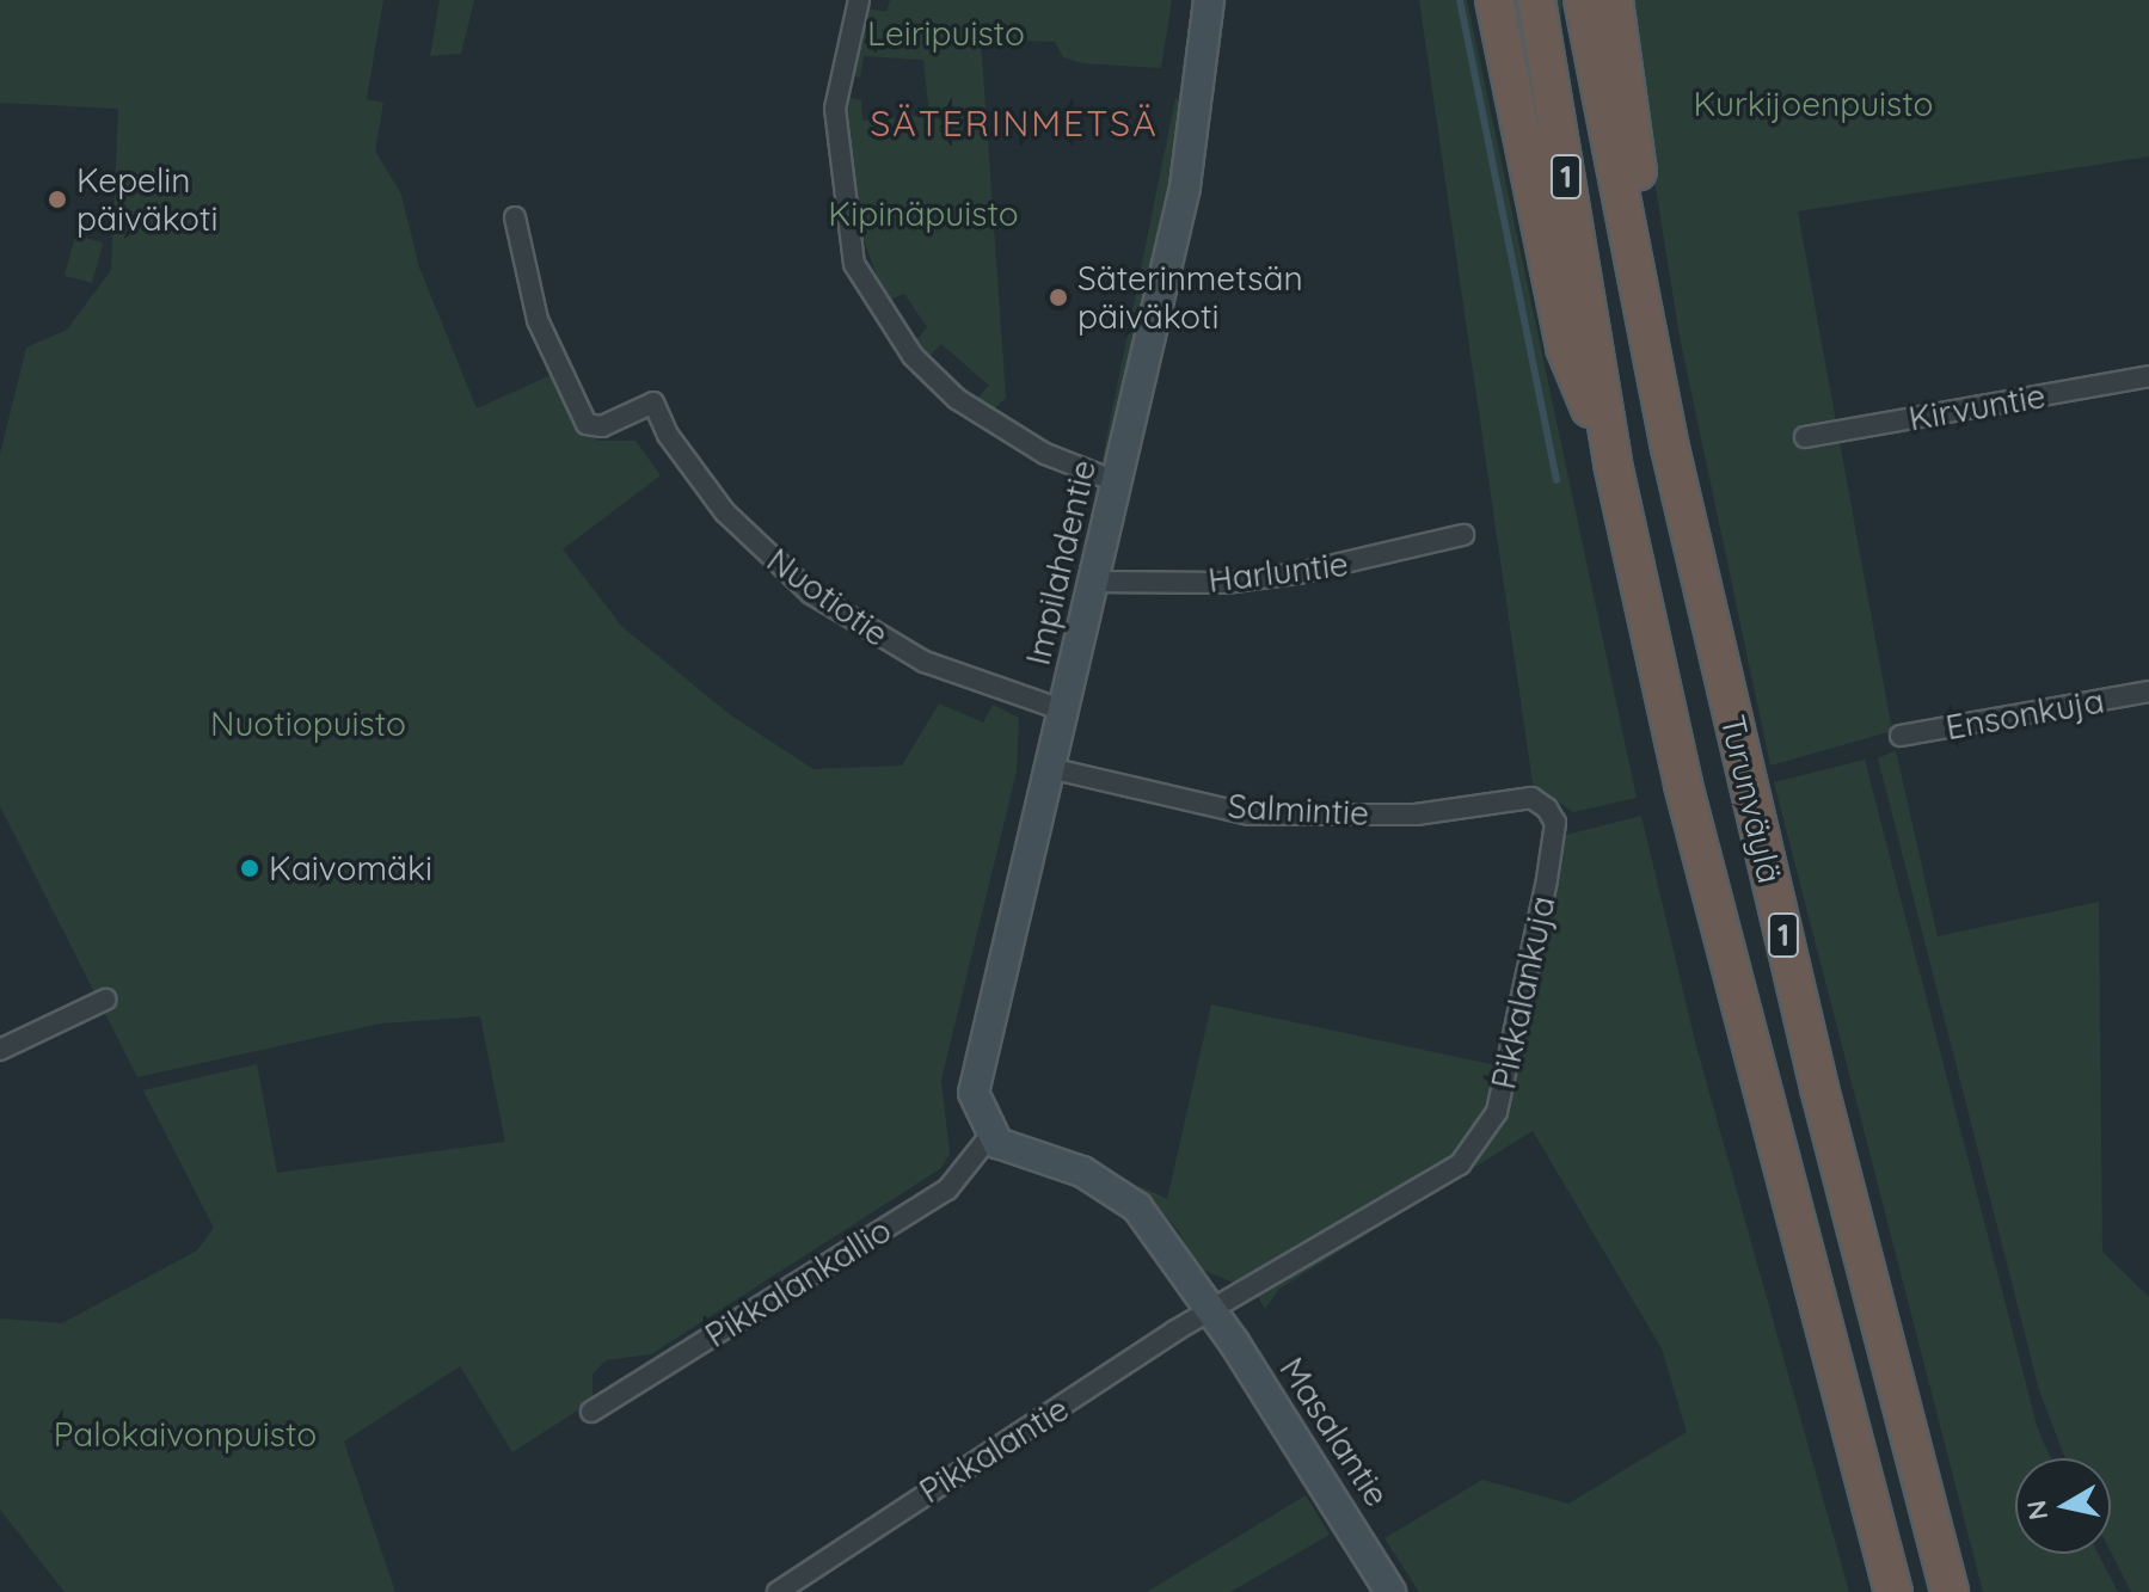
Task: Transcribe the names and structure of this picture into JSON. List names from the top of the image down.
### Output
{
  "streets": {
    "highway": ["1", "Turunväylä"],
    "street": [
      "Kirvuntie",
      "Impilahdentie",
      "Harluntie",
      "Nuotiotie",
      "Ensonkuja",
      "Salmintie",
      "Pikkalankuja",
      "Pikkalankallio",
      "Masalantie",
      "Pikkalantie"
    ]
  },
  "crossings": [
    ["Impilahdentie", "Harluntie"],
    ["Impilahdentie", "Nuotiotie"],
    ["Impilahdentie", "Salmintie"],
    ["Impilahdentie", "Pikkalankallio"],
    ["Impilahdentie", "Masalantie"],
    ["Salmintie", "Pikkalankuja"],
    ["Pikkalankuja", "Masalantie"],
    ["Pikkalankuja", "Pikkalantie"],
    ["Pikkalankallio", "Masalantie"],
    ["Masalantie", "Pikkalantie"]
  ],
  "districts": ["SÄTERINMETSÄ"],
  "parks": [
    "Leiripuisto",
    "Kurkijoenpuisto",
    "Kipinäpuisto",
    "Nuotiopuisto",
    "Palokaivonpuisto"
  ],
  "places": ["Kepelin päiväkoti", "Säterinmetsän päiväkoti", "Kaivomäki"],
  "north": "left"
}
